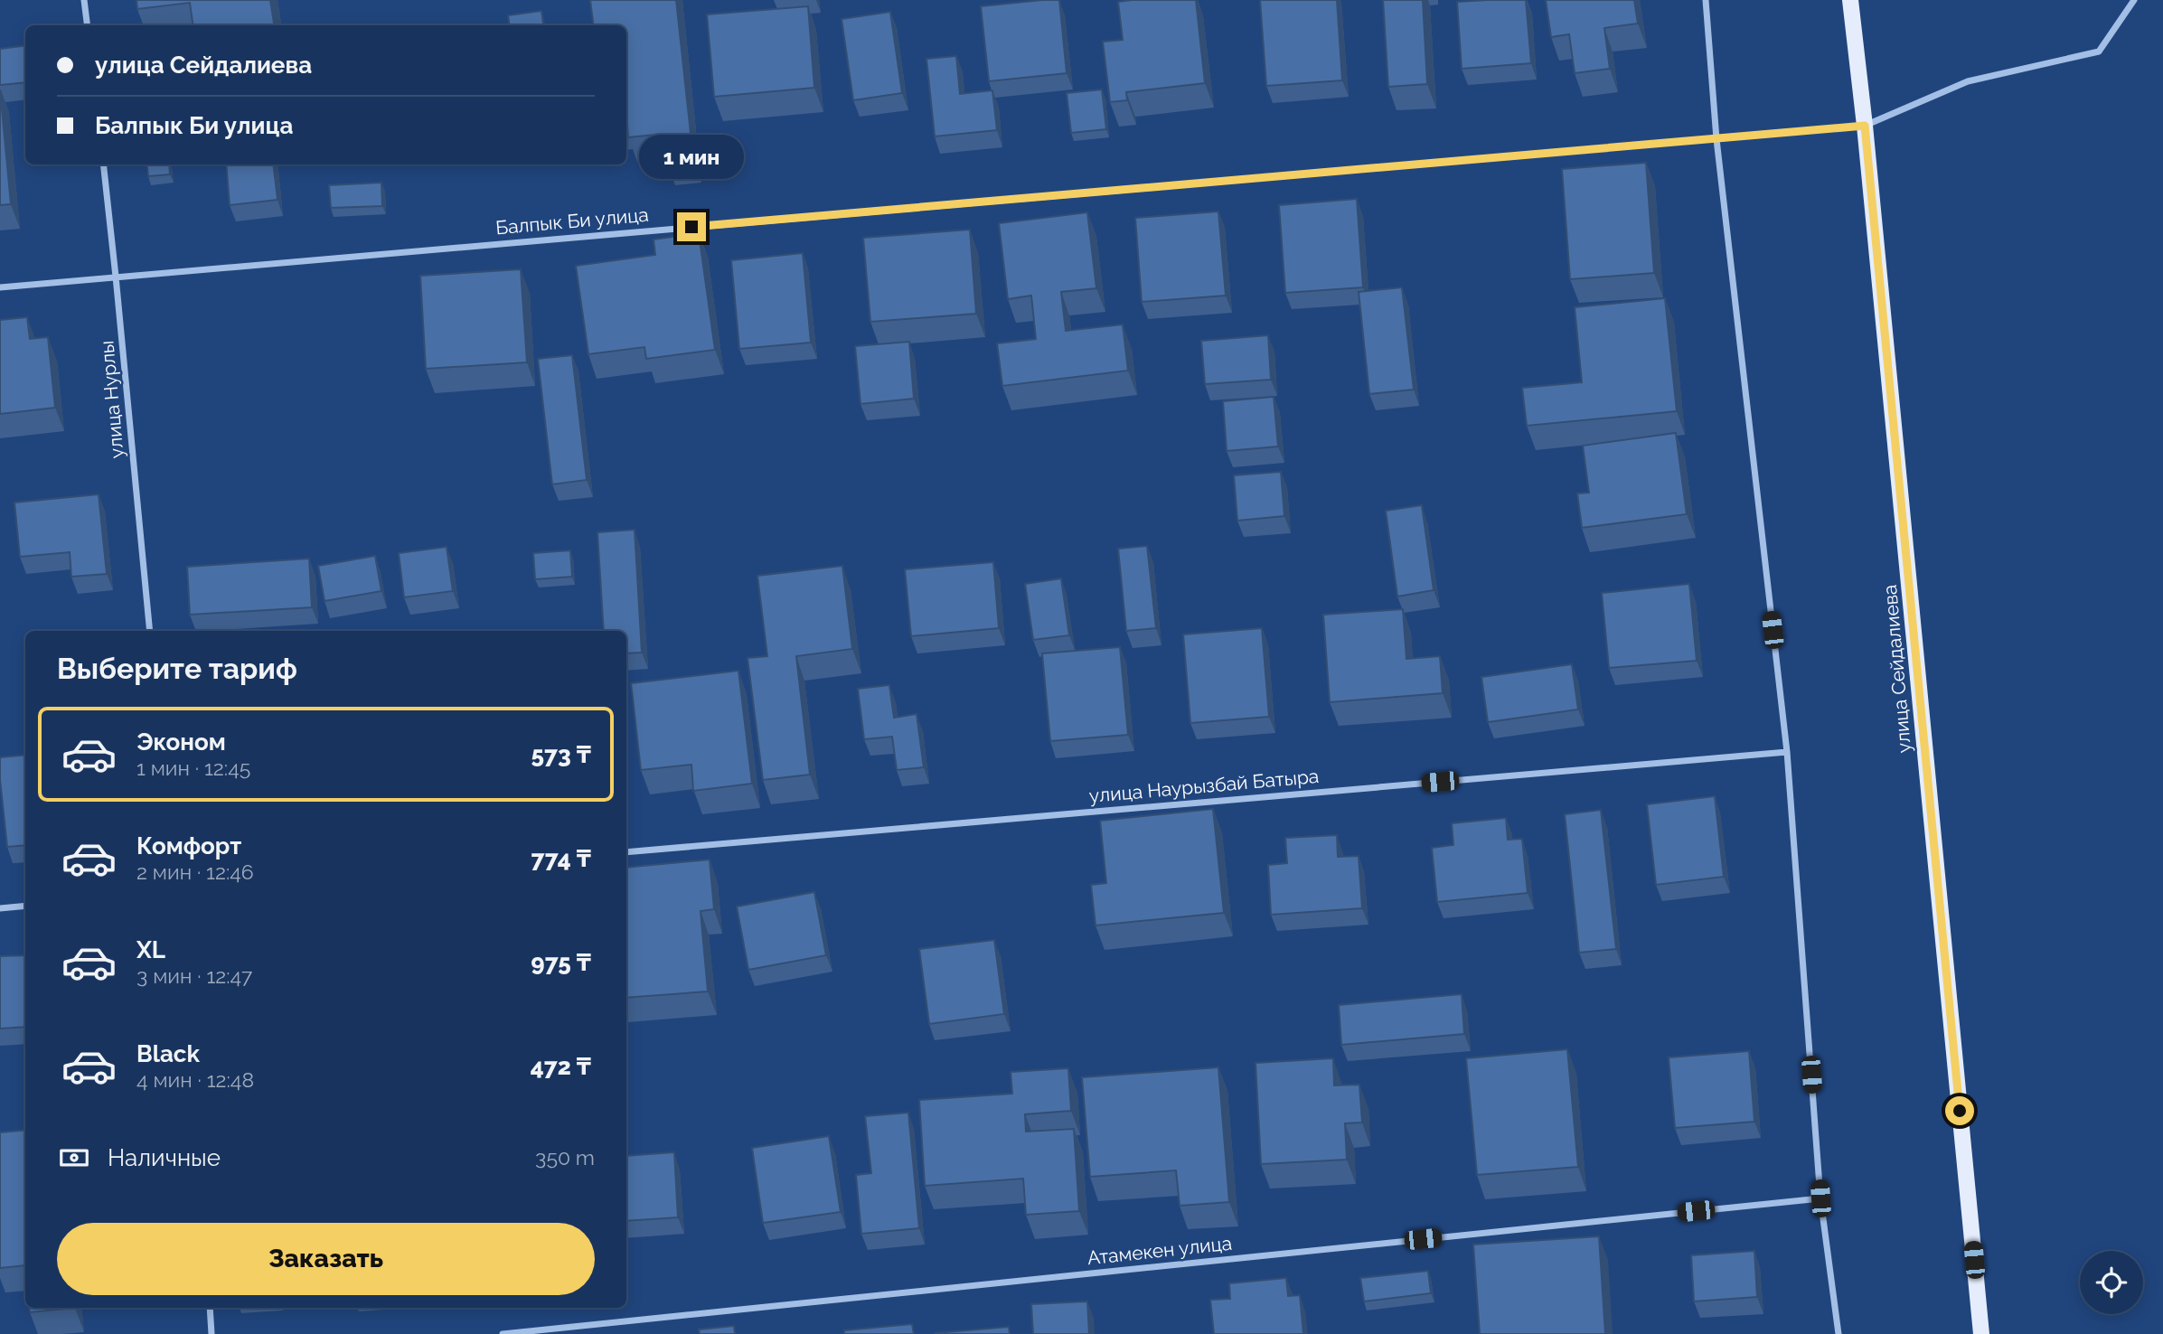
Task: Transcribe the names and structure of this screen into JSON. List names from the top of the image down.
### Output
{
  "streets": {
    "main road": ["улица Сейдалиева"],
    "street": [
      "Балпык Би улица",
      "улица Нурлы",
      "улица Наурызбай Батыра",
      "Атамекен улица"
    ]
  },
  "crossings": [
    ["Балпык Би улица", "улица Нурлы"],
    ["Балпык Би улица", "улица Сейдалиева"]
  ],
  "page": {
    "banner": ["улица Сейдалиева", "Балпык Би улица"],
    "bubble": "1 мин",
    "heading": "Выберите тариф",
    "list": [
      {
        "name": "Эконом",
        "note": "1 мин · 12:45",
        "value": "573 ₸"
      },
      {
        "name": "Комфорт",
        "note": "2 мин · 12:46",
        "value": "774 ₸"
      },
      {
        "name": "XL",
        "note": "3 мин · 12:47",
        "value": "975 ₸"
      },
      {
        "name": "Black",
        "note": "4 мин · 12:48",
        "value": "472 ₸"
      }
    ],
    "pay": ["Наличные", "350 m"],
    "buttons": "Заказать"
  }
}
